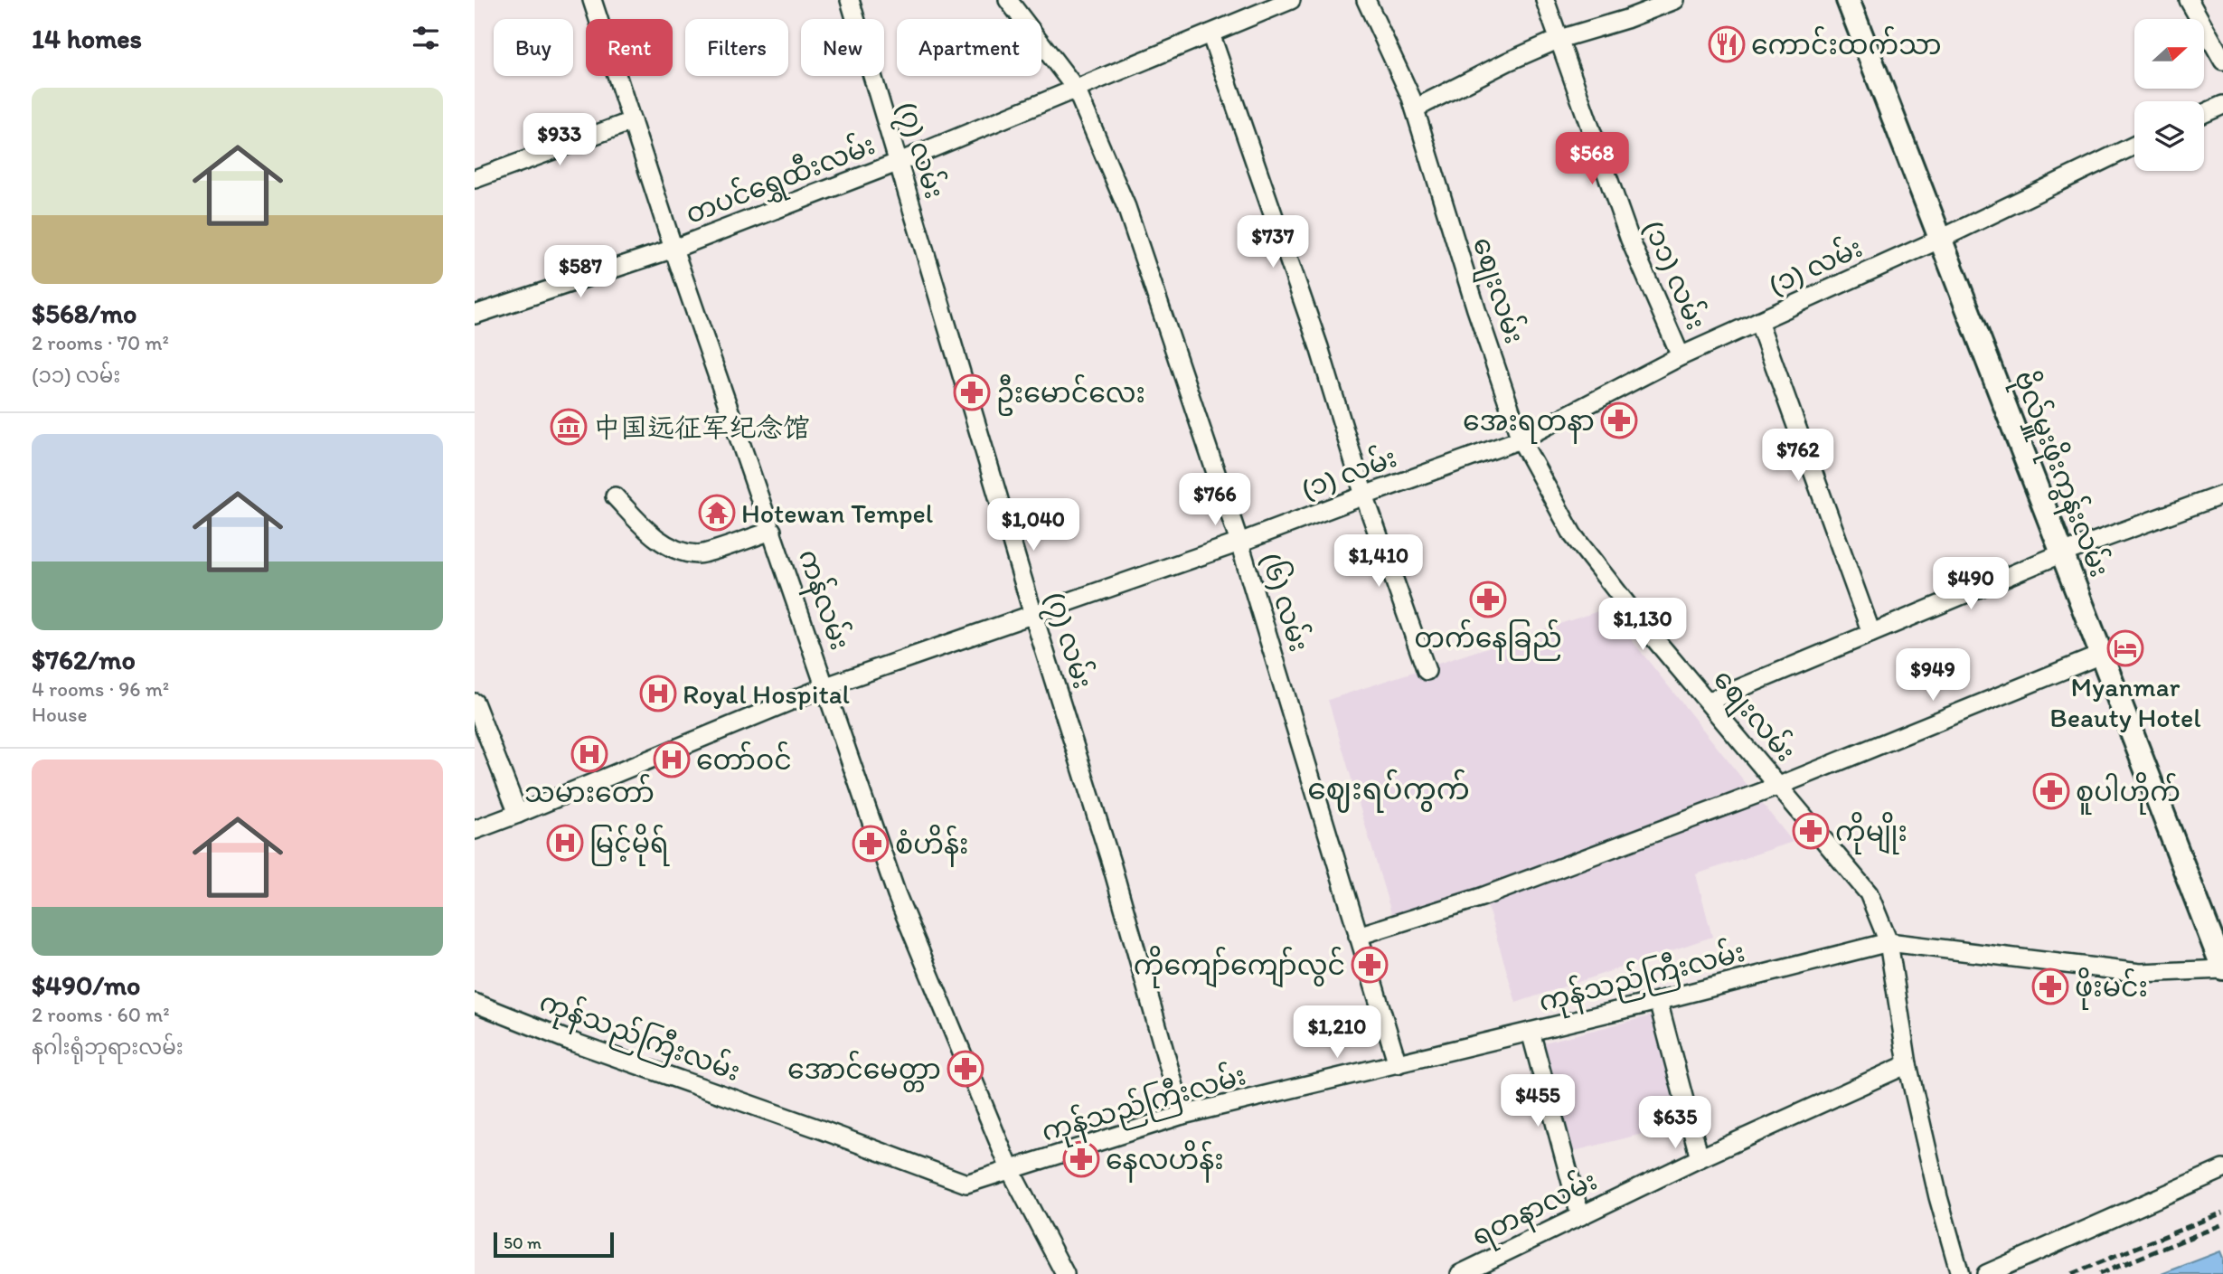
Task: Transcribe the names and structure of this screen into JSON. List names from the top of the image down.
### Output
{
  "streets": {
    "street": [
      "(၇) လမ်း",
      "တပင်ရွှေထီးလမ်း",
      "(၁) လမ်း",
      "(၁၁) လမ်း",
      "စျေးလမ်း",
      "ဗိုလ်မှူးဖိုးကွန်းလမ်း",
      "ကန်လမ်း",
      "(၆) လမ်း",
      "ကုန်သည်ကြီးလမ်း",
      "ရတနာလမ်း"
    ]
  },
  "crossings": [
    ["(၇) လမ်း", "တပင်ရွှေထီးလမ်း"],
    ["(၇) လမ်း", "(၁) လမ်း"],
    ["(၇) လမ်း", "ကုန်သည်ကြီးလမ်း"],
    ["တပင်ရွှေထီးလမ်း", "ကန်လမ်း"],
    ["တပင်ရွှေထီးလမ်း", "(၆) လမ်း"],
    ["(၁) လမ်း", "(၁၁) လမ်း"],
    ["(၁) လမ်း", "စျေးလမ်း"],
    ["(၁) လမ်း", "ဗိုလ်မှူးဖိုးကွန်းလမ်း"],
    ["(၁) လမ်း", "ကန်လမ်း"],
    ["(၁) လမ်း", "(၆) လမ်း"],
    ["စျေးလမ်း", "ကုန်သည်ကြီးလမ်း"],
    ["စျေးလမ်း", "ရတနာလမ်း"],
    ["ဗိုလ်မှူးဖိုးကွန်းလမ်း", "ကုန်သည်ကြီးလမ်း"],
    ["ကန်လမ်း", "ကုန်သည်ကြီးလမ်း"],
    ["(၆) လမ်း", "ကုန်သည်ကြီးလမ်း"]
  ],
  "districts": ["ဈေးရပ်ကွက်"],
  "places": {
    "restaurant": ["ကောင်းထက်သာ"],
    "pharmacy": [
      "ဦးမောင်လေး",
      "အေးရတနာ",
      "တက်နေခြည်",
      "စူပါဟိုက်",
      "ကိုမျိုး",
      "စံဟိန်း",
      "ကိုကျော်ကျော်လွင်",
      "ဖိုးမင်း",
      "အောင်မေတ္တာ",
      "နေလဟိန်း"
    ],
    "museum": ["中国远征军纪念馆"],
    "temple": ["Hotewan Tempel"],
    "hotel": ["Myanmar Beauty Hotel"],
    "hospital": [
      "Royal Hospital",
      "သမားတော်",
      "တော်ဝင်",
      "မြင့်မိုရ်"
    ]
  },
  "scale_bar": "50 m",
  "north": "right",
  "page": {
    "heading": "14 homes",
    "chip": [
      "Buy",
      "Rent",
      "Filters",
      "New",
      "Apartment"
    ],
    "list": [
      {
        "name": "$568/mo",
        "note": "2 rooms · 70 m² · (၁၁) လမ်း"
      },
      {
        "name": "$762/mo",
        "note": "4 rooms · 96 m² · House"
      },
      {
        "name": "$490/mo",
        "note": "2 rooms · 60 m² · နဂါးရုံဘုရားလမ်း"
      }
    ],
    "price": [
      "$933",
      "$568",
      "$737",
      "$587",
      "$762",
      "$766",
      "$1,040",
      "$1,410",
      "$490",
      "$1,130",
      "$949",
      "$1,210",
      "$455",
      "$635"
    ],
    "scale": "50 m"
  }
}
